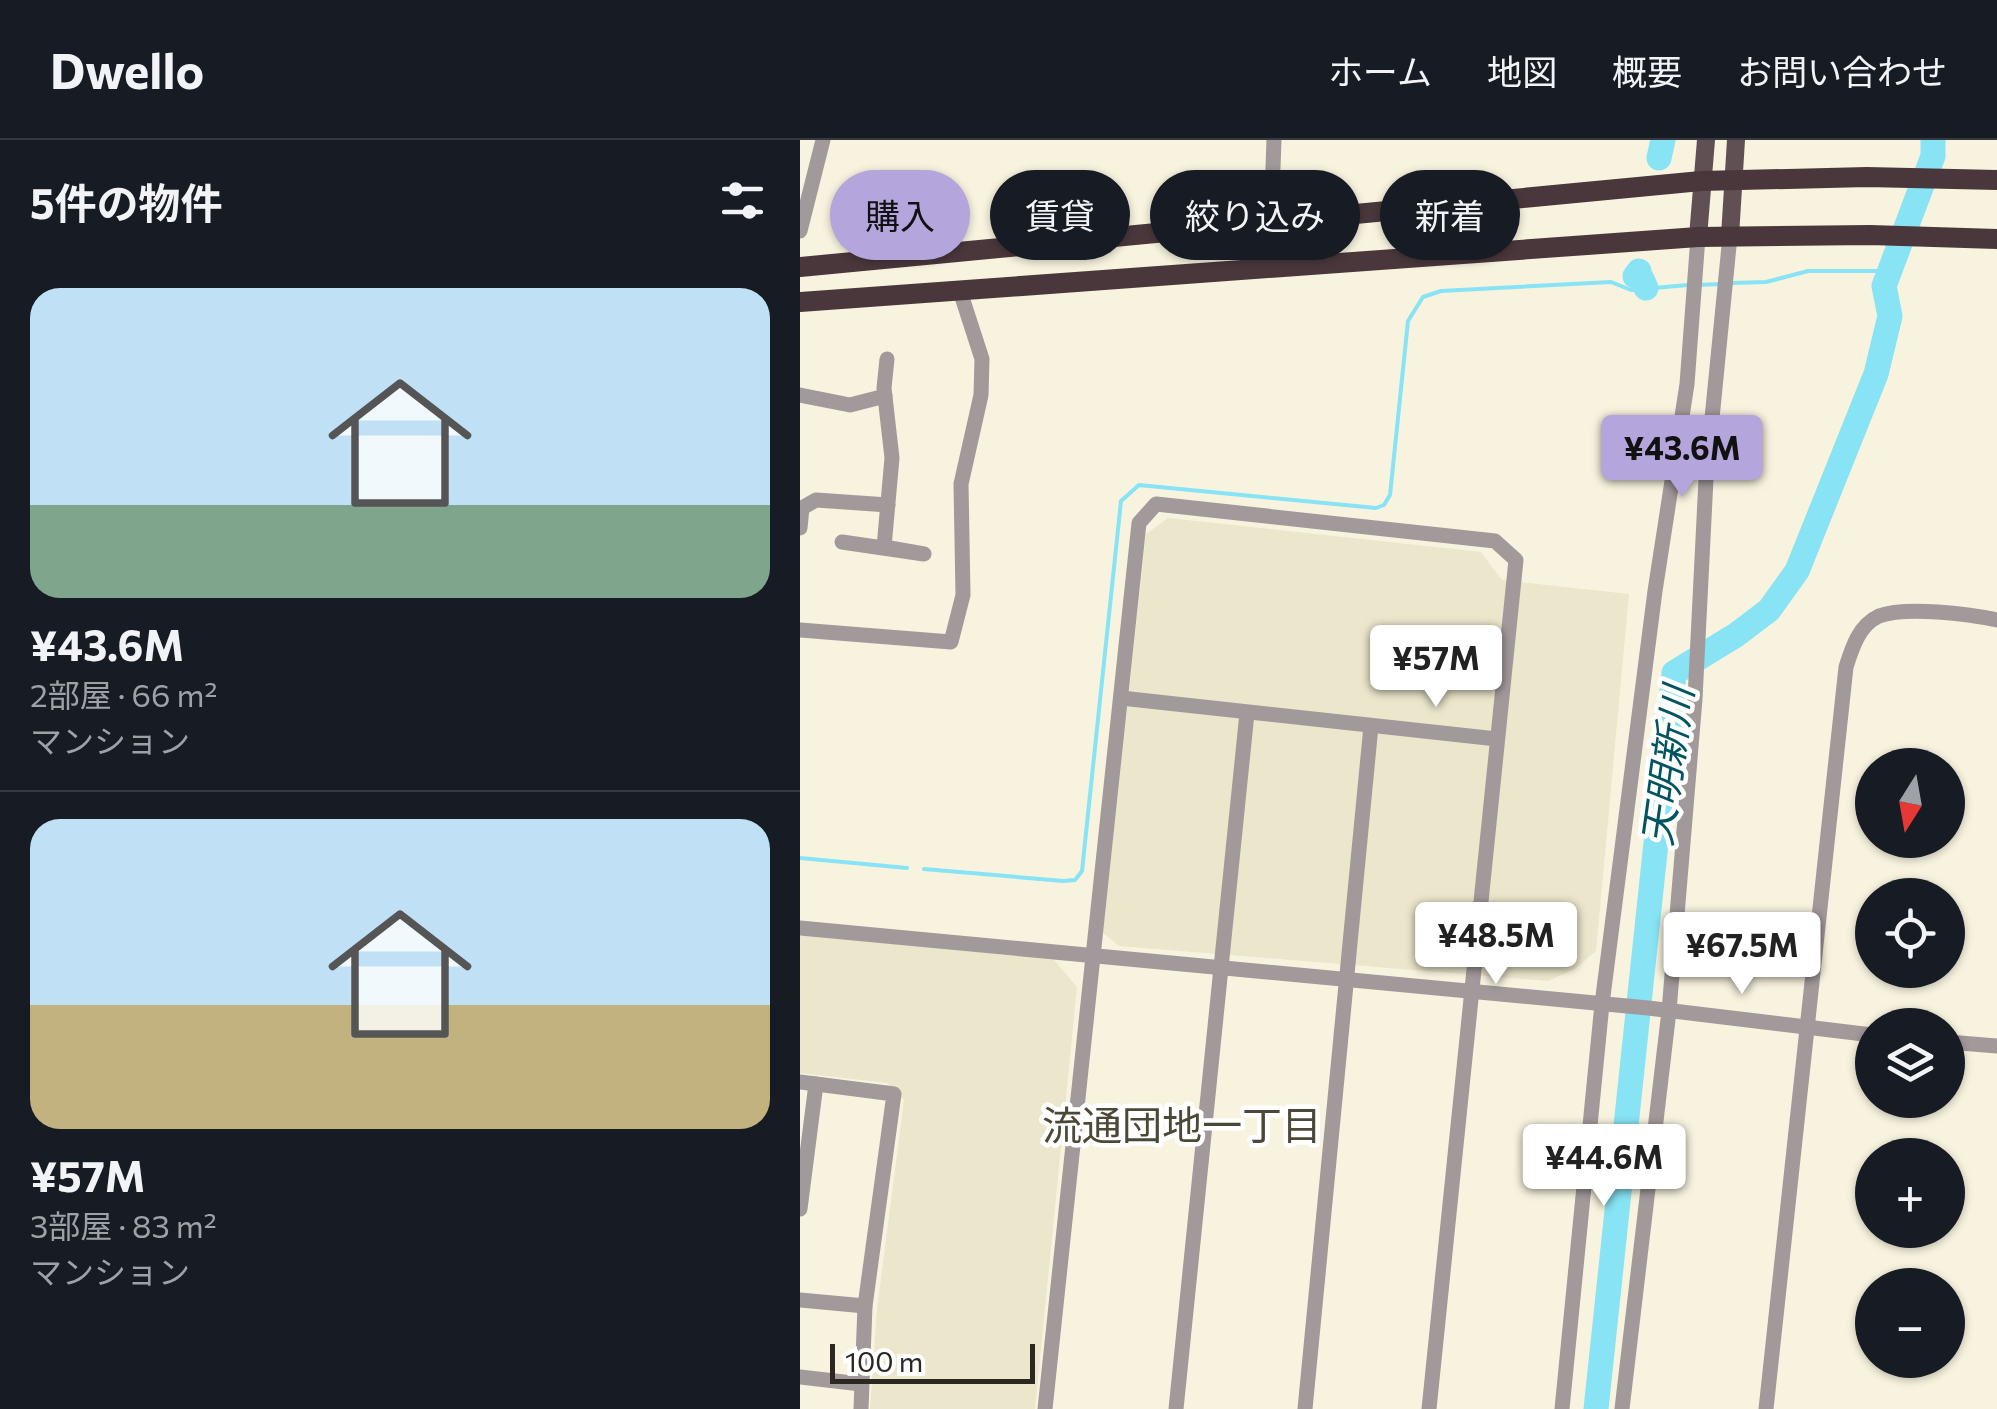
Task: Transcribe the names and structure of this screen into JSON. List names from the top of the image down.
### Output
{
  "districts": ["流通団地一丁目"],
  "water": ["天明新川"],
  "scale_bar": "100 m",
  "north": "bottom",
  "page": {
    "header": "Dwello",
    "nav": [
      "ホーム",
      "地図",
      "概要",
      "お問い合わせ"
    ],
    "heading": "5件の物件",
    "chip": [
      "購入",
      "賃貸",
      "絞り込み",
      "新着"
    ],
    "list": [
      {
        "name": "¥43.6M",
        "note": "2部屋 · 66 m² · マンション"
      },
      {
        "name": "¥57M",
        "note": "3部屋 · 83 m² · マンション"
      }
    ],
    "price": [
      "¥43.6M",
      "¥57M",
      "¥48.5M",
      "¥67.5M",
      "¥44.6M"
    ],
    "map_buttons": ["+", "−"],
    "scale": "100 m"
  }
}
